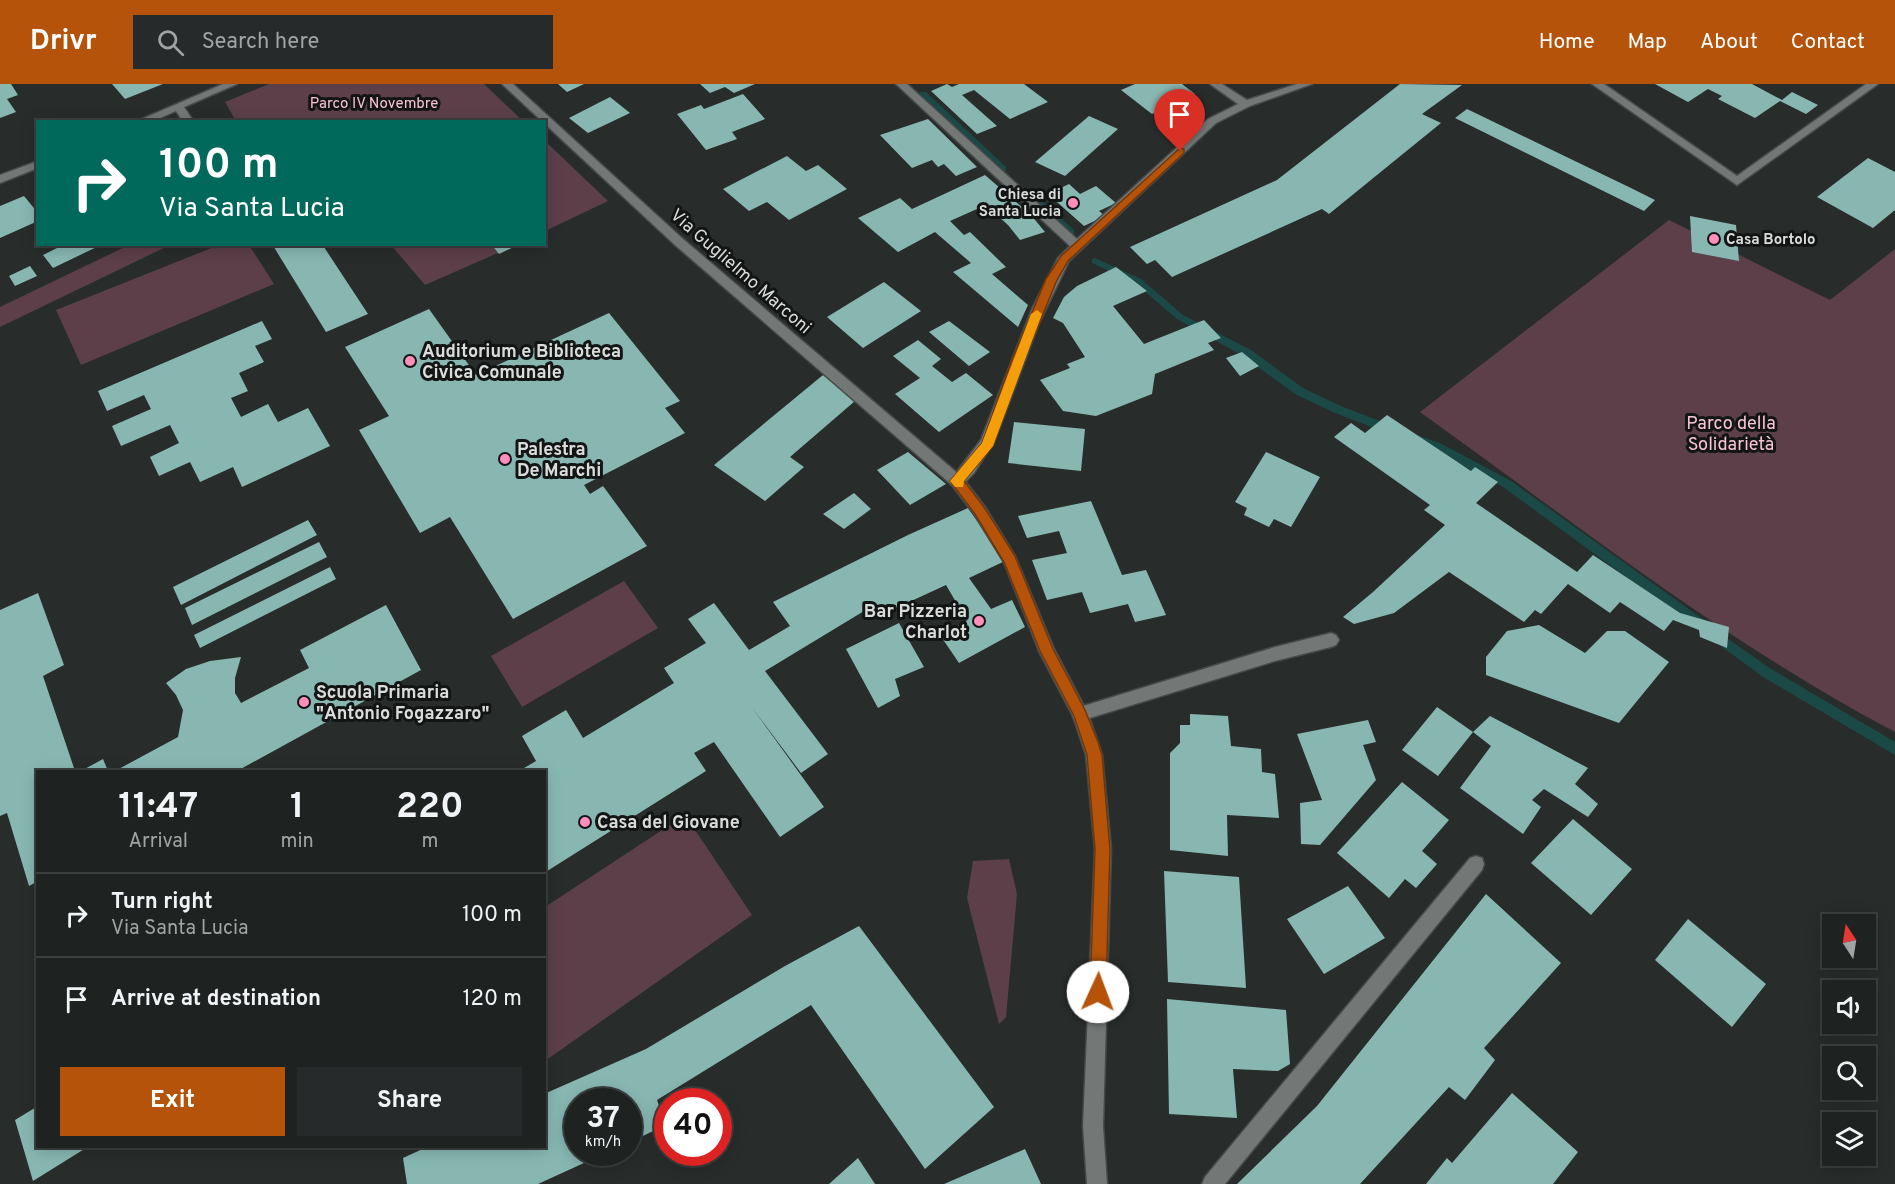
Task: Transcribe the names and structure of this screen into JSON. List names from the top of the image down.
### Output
{
  "streets": {
    "street": ["Via Guglielmo Marconi"]
  },
  "parks": ["Parco IV Novembre", "Parco della Solidarietà"],
  "places": [
    "Chiesa di Santa Lucia",
    "Casa Bortolo",
    "Auditorium e Biblioteca Civica Comunale",
    "Palestra De Marchi",
    "Bar Pizzeria Charlot",
    "Scuola Primaria \"Antonio Fogazzaro\"",
    "Casa del Giovane"
  ],
  "north": "top",
  "page": {
    "header": "Drivr",
    "search": "Search here",
    "nav": [
      "Home",
      "Map",
      "About",
      "Contact"
    ],
    "turn": ["100 m", "Via Santa Lucia"],
    "eta": [
      "11:47",
      "Arrival",
      "1",
      "min",
      "220",
      "m"
    ],
    "list": [
      {
        "name": "Turn right",
        "note": "Via Santa Lucia",
        "value": "100 m"
      },
      {
        "name": "Arrive at destination",
        "value": "120 m"
      }
    ],
    "buttons": ["Exit", "Share"],
    "speed": "37 km/h",
    "limit": "40"
  }
}
